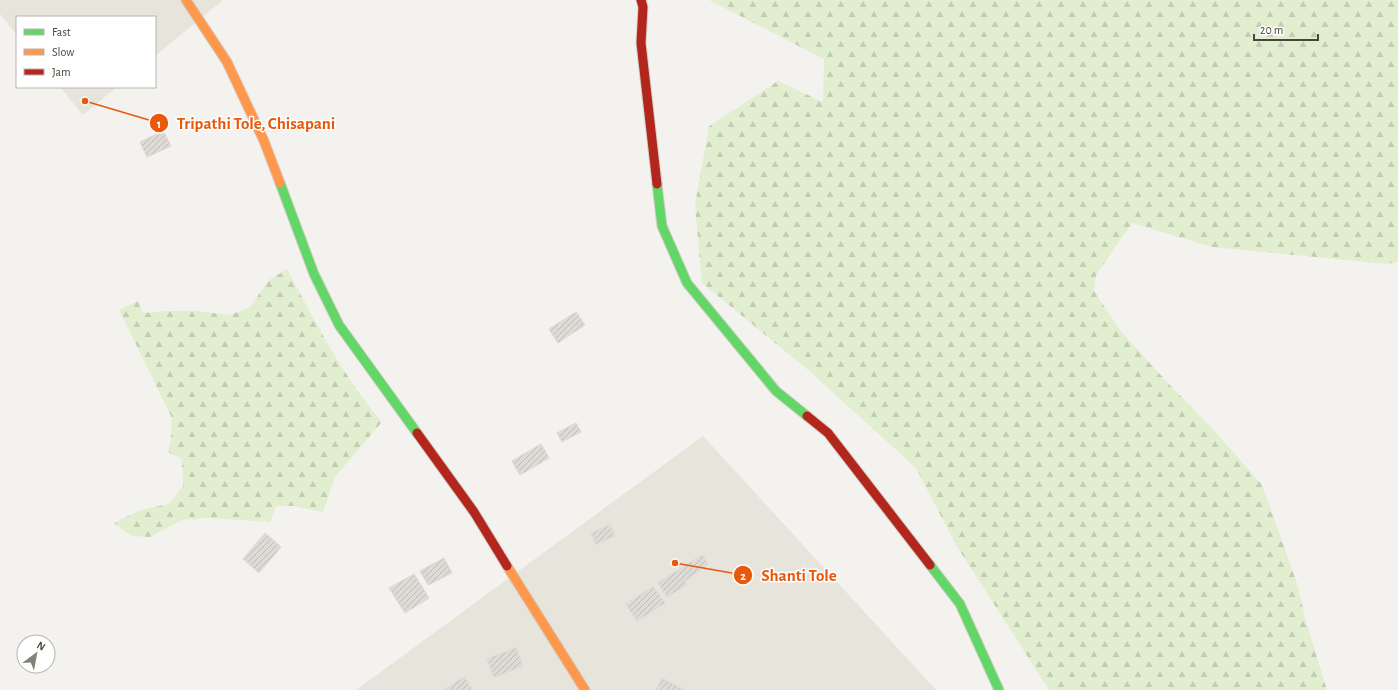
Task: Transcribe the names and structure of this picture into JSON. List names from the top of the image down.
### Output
{
  "places": ["Tripathi Tole, Chisapani", "Shanti Tole"],
  "legend": ["Fast", "Slow", "Jam"],
  "scale_bar": "20 m",
  "north": "top right"
}
